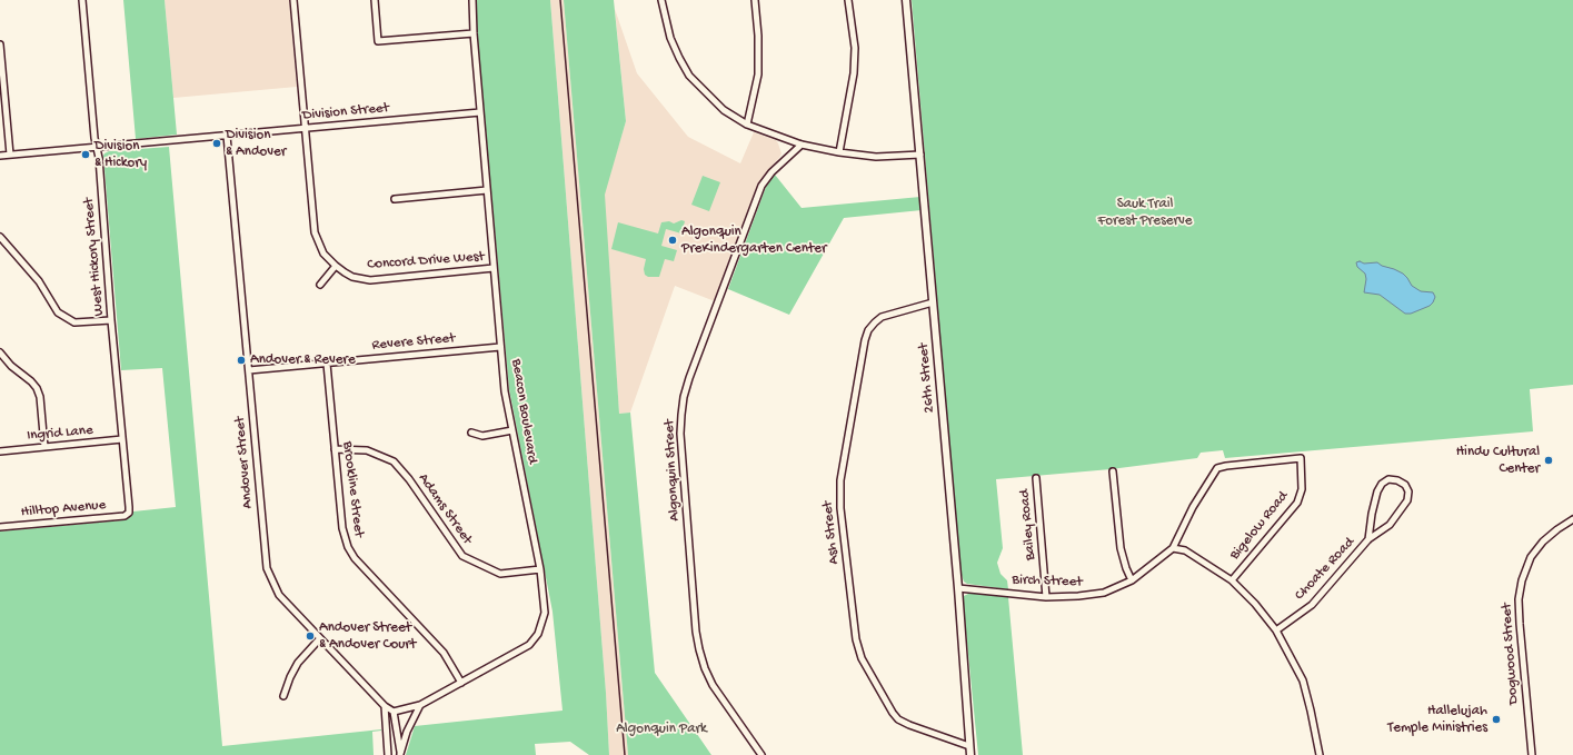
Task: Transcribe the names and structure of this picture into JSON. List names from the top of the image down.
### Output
{
  "streets": {
    "street": [
      "Division Street",
      "West Hickory Street",
      "Concord Drive West",
      "Revere Street",
      "26th Street",
      "Beacon Boulevard",
      "Ingrid Lane",
      "Andover Street",
      "Algonquin Street",
      "Brookline Street",
      "Hilltop Avenue",
      "Adams Street",
      "Bailey Road",
      "Bigelow Road",
      "Ash Street",
      "Choate Road",
      "Birch Street",
      "Dogwood Street"
    ]
  },
  "crossings": [
    ["Division Street", "West Hickory Street"],
    ["Division Street", "Concord Drive West"],
    ["Division Street", "Beacon Boulevard"],
    ["Division Street", "Andover Street"],
    ["West Hickory Street", "Ingrid Lane"],
    ["West Hickory Street", "Hilltop Avenue"],
    ["Concord Drive West", "Beacon Boulevard"],
    ["Revere Street", "Beacon Boulevard"],
    ["Revere Street", "Andover Street"],
    ["Revere Street", "Brookline Street"],
    ["26th Street", "Ash Street"],
    ["26th Street", "Birch Street"],
    ["Beacon Boulevard", "Brookline Street"],
    ["Beacon Boulevard", "Adams Street"],
    ["Brookline Street", "Adams Street"],
    ["Bailey Road", "Birch Street"],
    ["Bigelow Road", "Birch Street"]
  ],
  "parks": ["Sauk Trail Forest Preserve", "Algonquin Park"],
  "places": [
    "Division & Andover",
    "Division & Hickory",
    "Algonquin PreKindergarten Center",
    "Andover & Revere",
    "Hindu Cultural Center",
    "Andover Street & Andover Court",
    "Hallelujah Temple Ministries"
  ]
}
